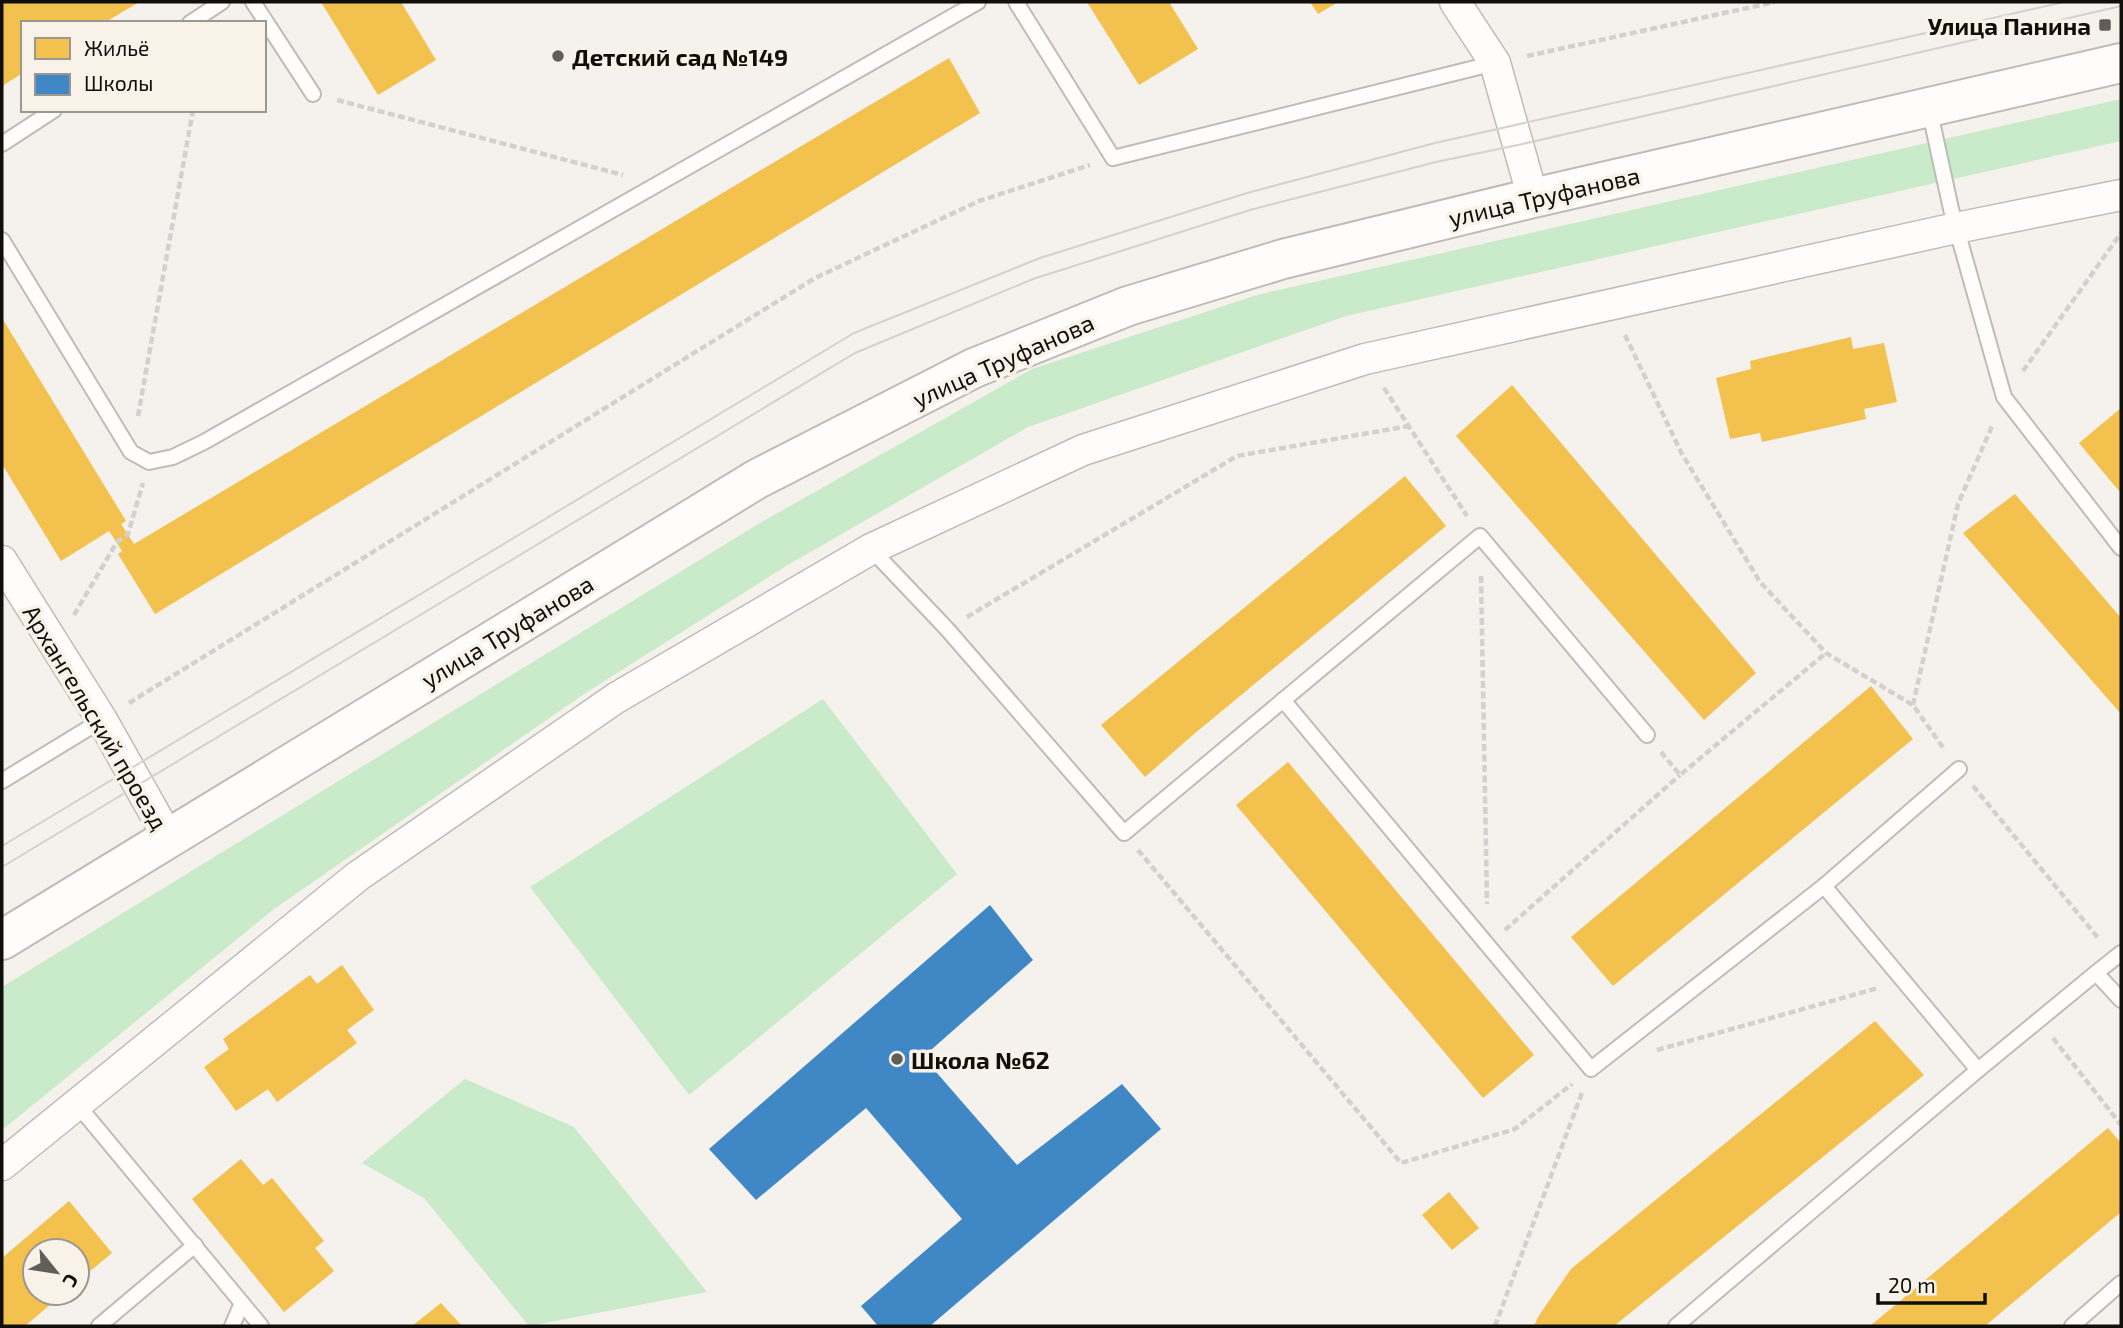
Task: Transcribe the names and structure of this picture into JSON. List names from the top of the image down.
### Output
{
  "streets": {
    "street": ["улица Труфанова", "Архангельский проезд"]
  },
  "crossings": [
    ["улица Труфанова", "Архангельский проезд"]
  ],
  "places": {
    "transit": ["Улица Панина"],
    "other": ["Детский сад №149", "Школа №62"]
  },
  "legend": ["Жильё", "Школы"],
  "scale_bar": "20 m",
  "north": "bottom right"
}
